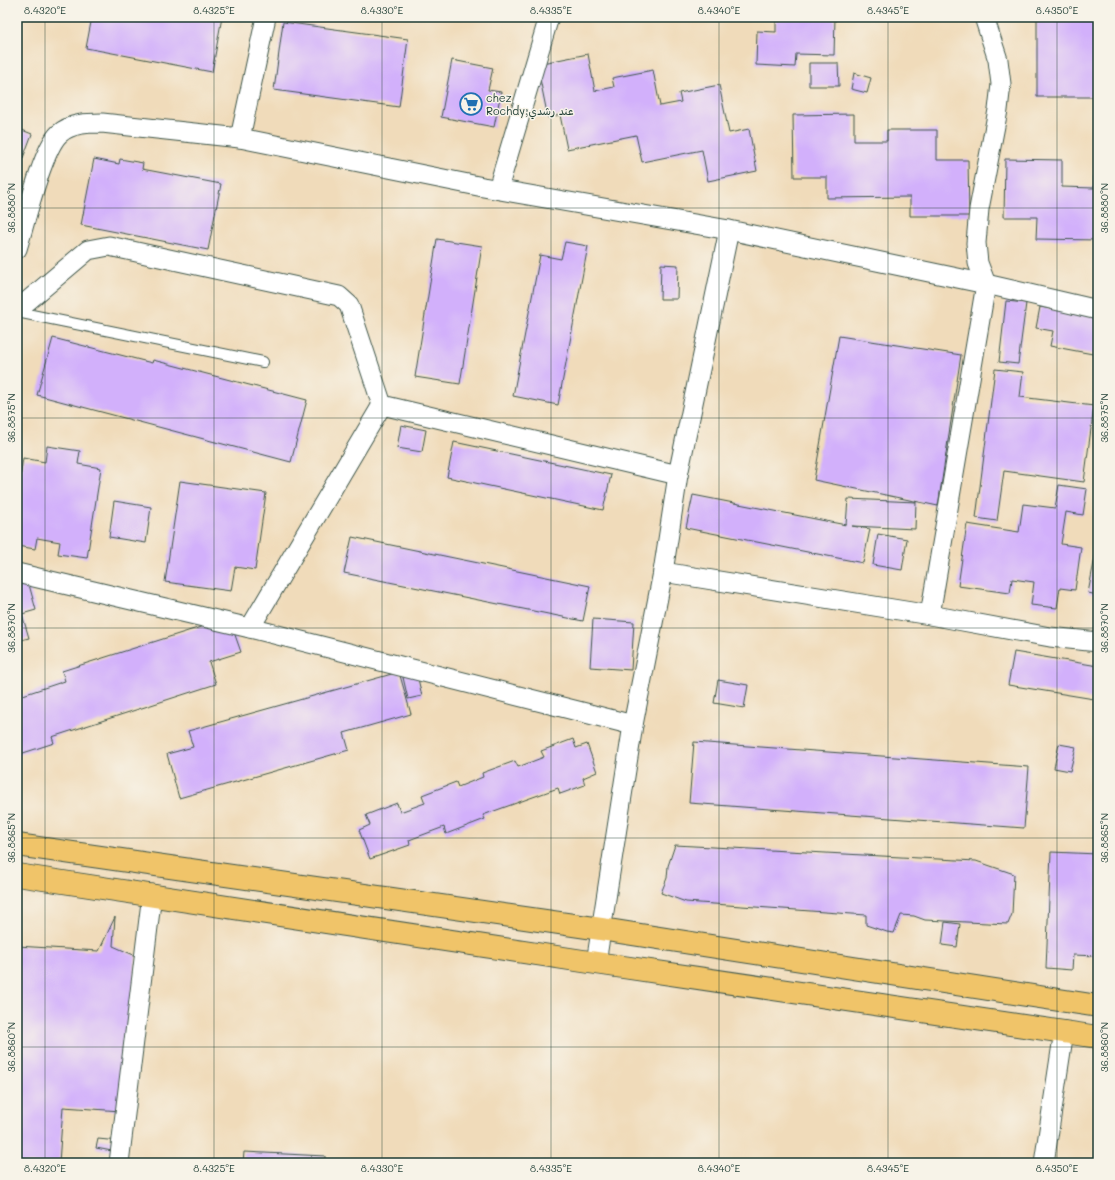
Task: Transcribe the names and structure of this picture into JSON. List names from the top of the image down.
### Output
{
  "places": {
    "supermarket": ["chez Rochdy;عند رشدي"]
  },
  "coordinates": [
    "8.4320°E",
    "8.4325°E",
    "8.4330°E",
    "8.4335°E",
    "8.4340°E",
    "8.4345°E",
    "8.4350°E",
    "36.8880°N",
    "36.8875°N",
    "36.8870°N",
    "36.8865°N",
    "36.8860°N"
  ]
}
